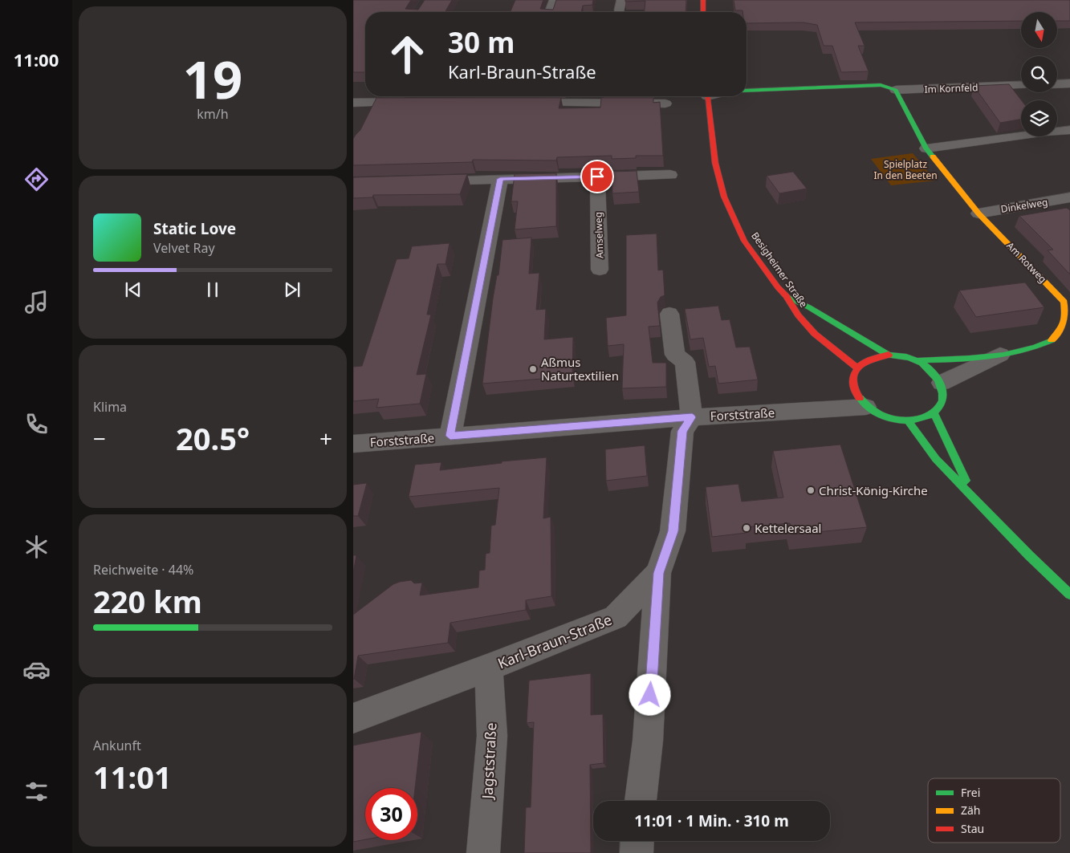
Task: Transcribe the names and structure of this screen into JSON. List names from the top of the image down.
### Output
{
  "streets": {
    "main road": ["Am Rotweg", "Besigheimer Straße"],
    "street": [
      "Im Kornfeld",
      "Dinkelweg",
      "Amselweg",
      "Forststraße",
      "Karl-Braun-Straße",
      "Jagststraße"
    ]
  },
  "crossings": [
    ["Im Kornfeld", "Am Rotweg"],
    ["Dinkelweg", "Am Rotweg"],
    ["Am Rotweg", "Besigheimer Straße"],
    ["Am Rotweg", "Forststraße"],
    ["Besigheimer Straße", "Forststraße"],
    ["Forststraße", "Karl-Braun-Straße"],
    ["Karl-Braun-Straße", "Jagststraße"]
  ],
  "parks": ["Spielplatz In den Beeten"],
  "places": ["Aßmus Naturtextilien", "Christ-König-Kirche", "Kettelersaal"],
  "legend": ["Frei", "Zäh", "Stau"],
  "north": "bottom",
  "page": {
    "tabs": "11:00",
    "tile": [
      ["19", "km/h"],
      "Klima",
      ["Reichweite · 44%", "220 km"],
      ["Ankunft", "11:01"]
    ],
    "turn": ["30 m", "Karl-Braun-Straße"],
    "song": ["Static Love", "Velvet Ray"],
    "heat": ["−", "20.5°", "+"],
    "limit": "30",
    "trip": "11:01 · 1 Min. · 310 m"
  }
}
